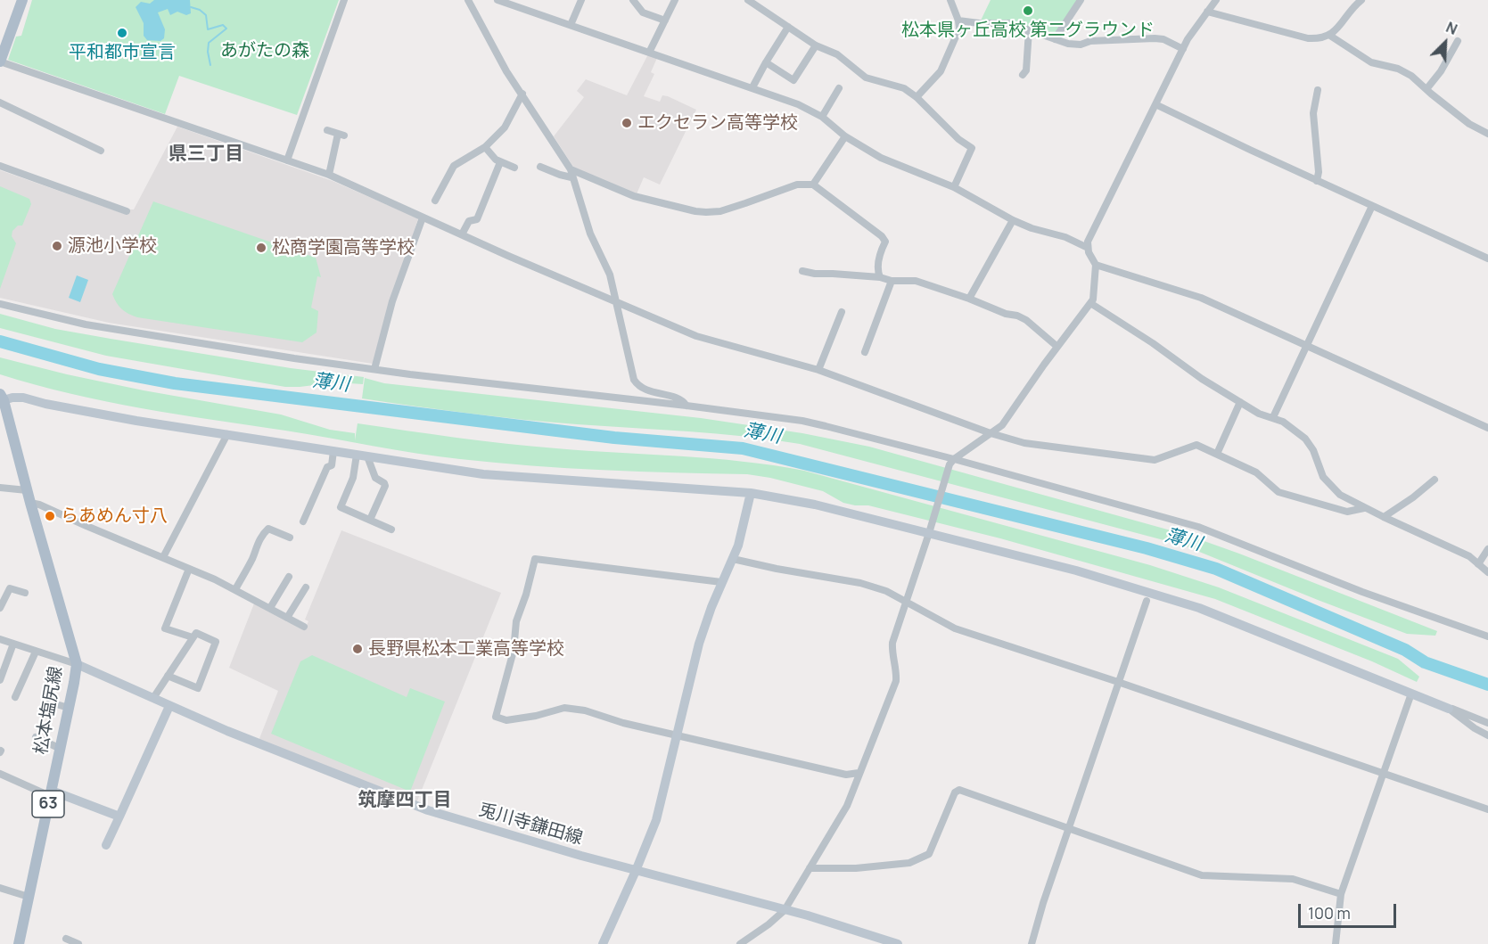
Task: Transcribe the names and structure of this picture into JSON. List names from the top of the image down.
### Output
{
  "streets": {
    "main road": ["松本塩尻線", "63"],
    "street": ["兎川寺鎌田線"]
  },
  "crossings": [
    ["松本塩尻線", "兎川寺鎌田線"]
  ],
  "districts": ["県三丁目", "筑摩四丁目"],
  "water": ["薄川"],
  "parks": ["あがたの森"],
  "places": [
    "松本県ヶ丘高校 第二グラウンド",
    "平和都市宣言",
    "エクセラン高等学校",
    "源池小学校",
    "松商学園高等学校",
    "らあめん寸八",
    "長野県松本工業高等学校"
  ],
  "scale_bar": "100 m",
  "north": "top right"
}
